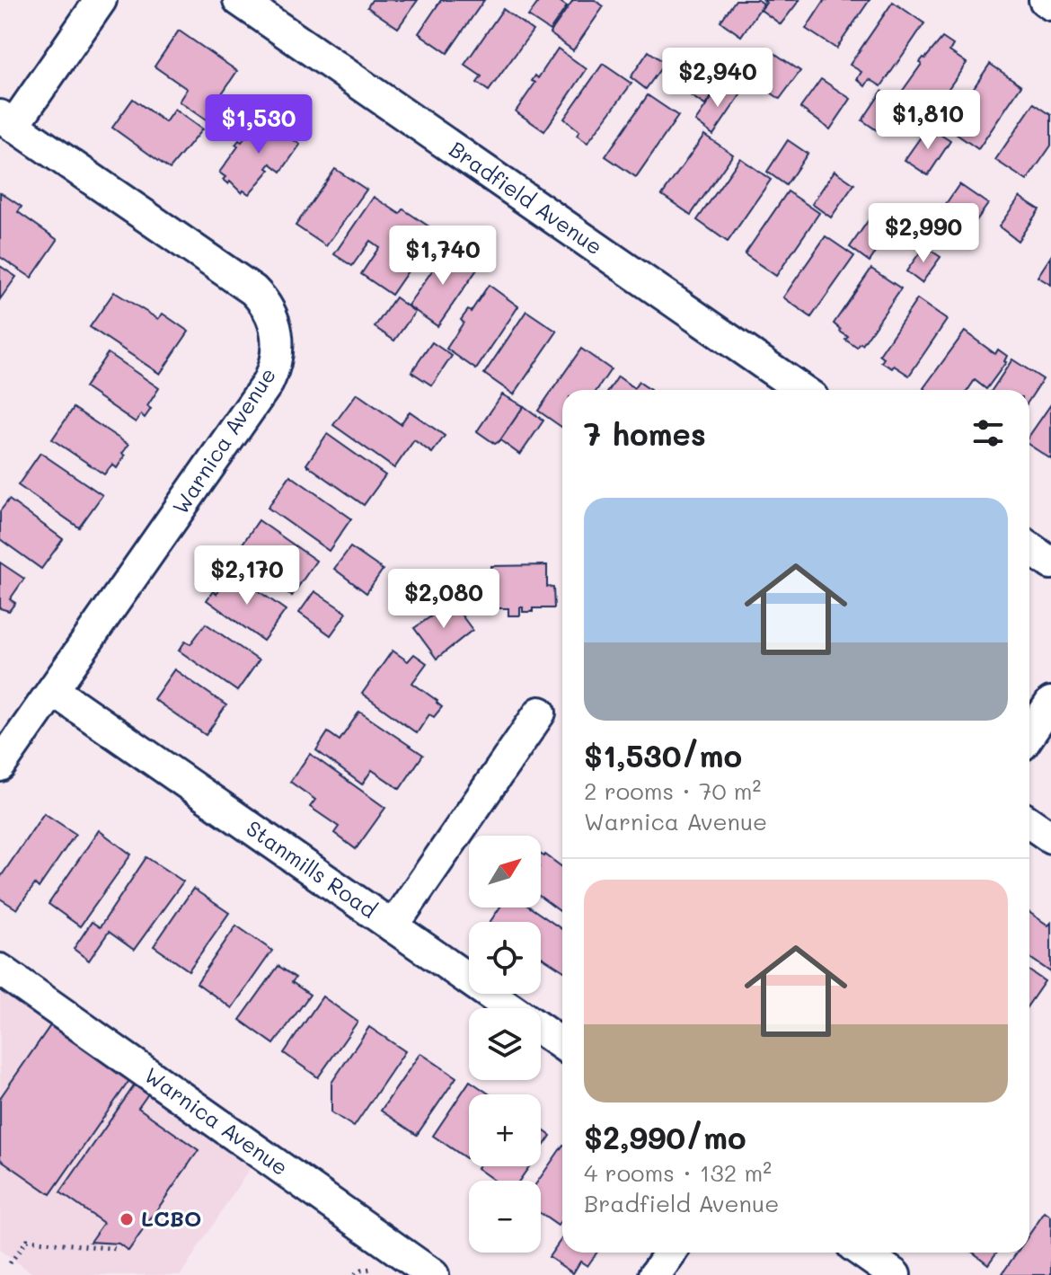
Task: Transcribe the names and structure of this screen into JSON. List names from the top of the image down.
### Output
{
  "streets": {
    "street": ["Bradfield Avenue", "Warnica Avenue", "Stanmills Road"]
  },
  "crossings": [
    ["Warnica Avenue", "Stanmills Road"]
  ],
  "places": ["LCBO"],
  "north": "top right",
  "page": {
    "price": [
      "$2,940",
      "$1,810",
      "$1,530",
      "$2,990",
      "$1,740",
      "$2,170",
      "$2,080"
    ],
    "heading": "7 homes",
    "list": [
      {
        "name": "$1,530/mo",
        "note": "2 rooms · 70 m² · Warnica Avenue"
      },
      {
        "name": "$2,990/mo",
        "note": "4 rooms · 132 m² · Bradfield Avenue"
      }
    ],
    "map_buttons": ["+", "−"]
  }
}
